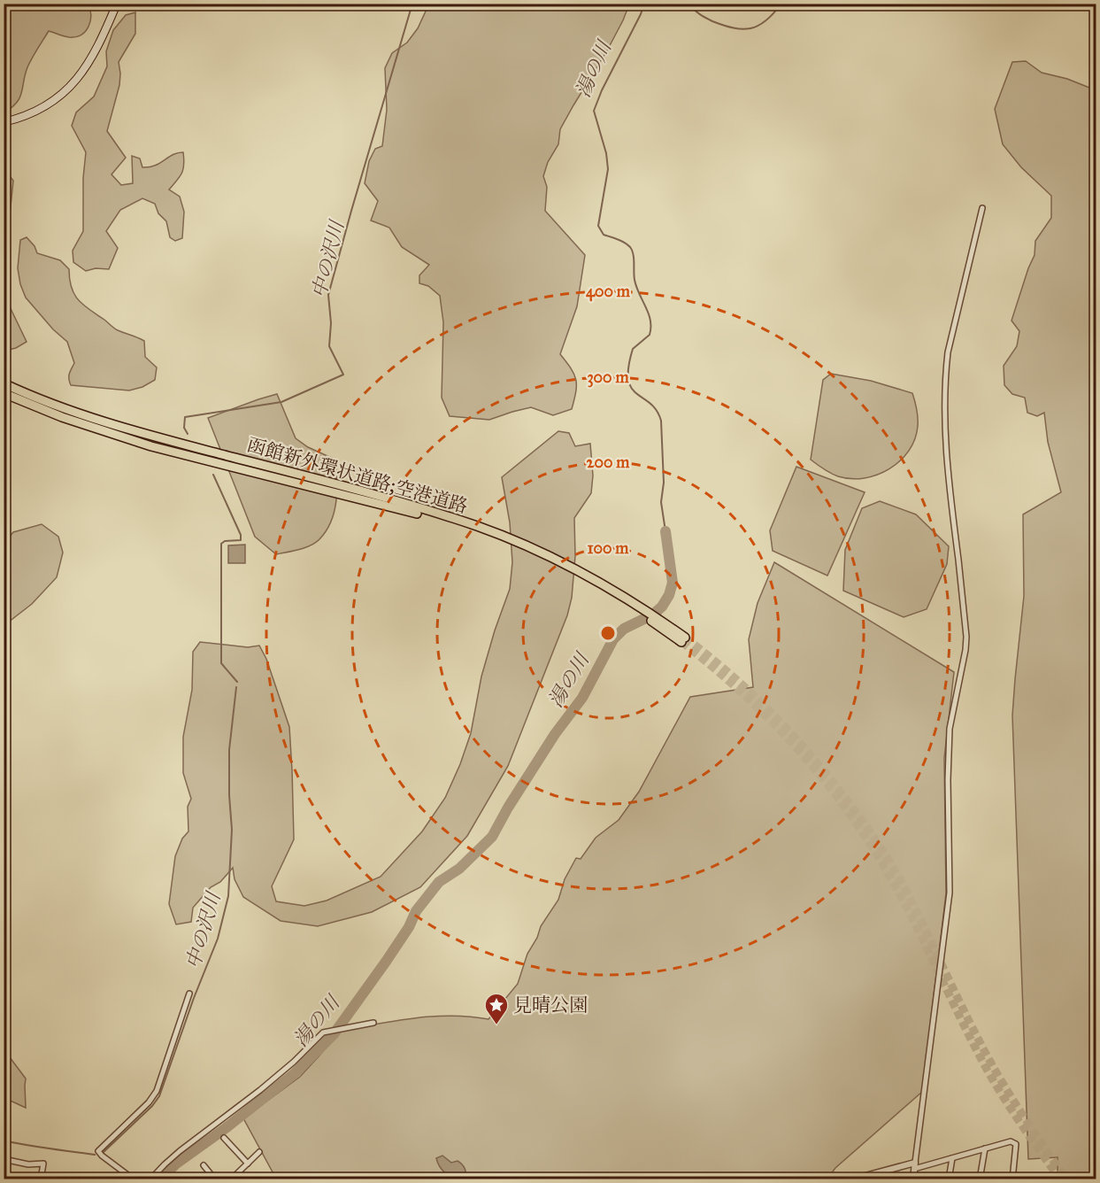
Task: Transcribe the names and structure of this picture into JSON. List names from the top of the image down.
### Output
{
  "streets": {
    "highway": ["函館新外環状道路;空港道路"]
  },
  "water": ["湯の川", "中の沢川"],
  "places": {
    "place": ["見晴公園"]
  },
  "rings": [
    "400 m",
    "300 m",
    "200 m",
    "100 m"
  ]
}
